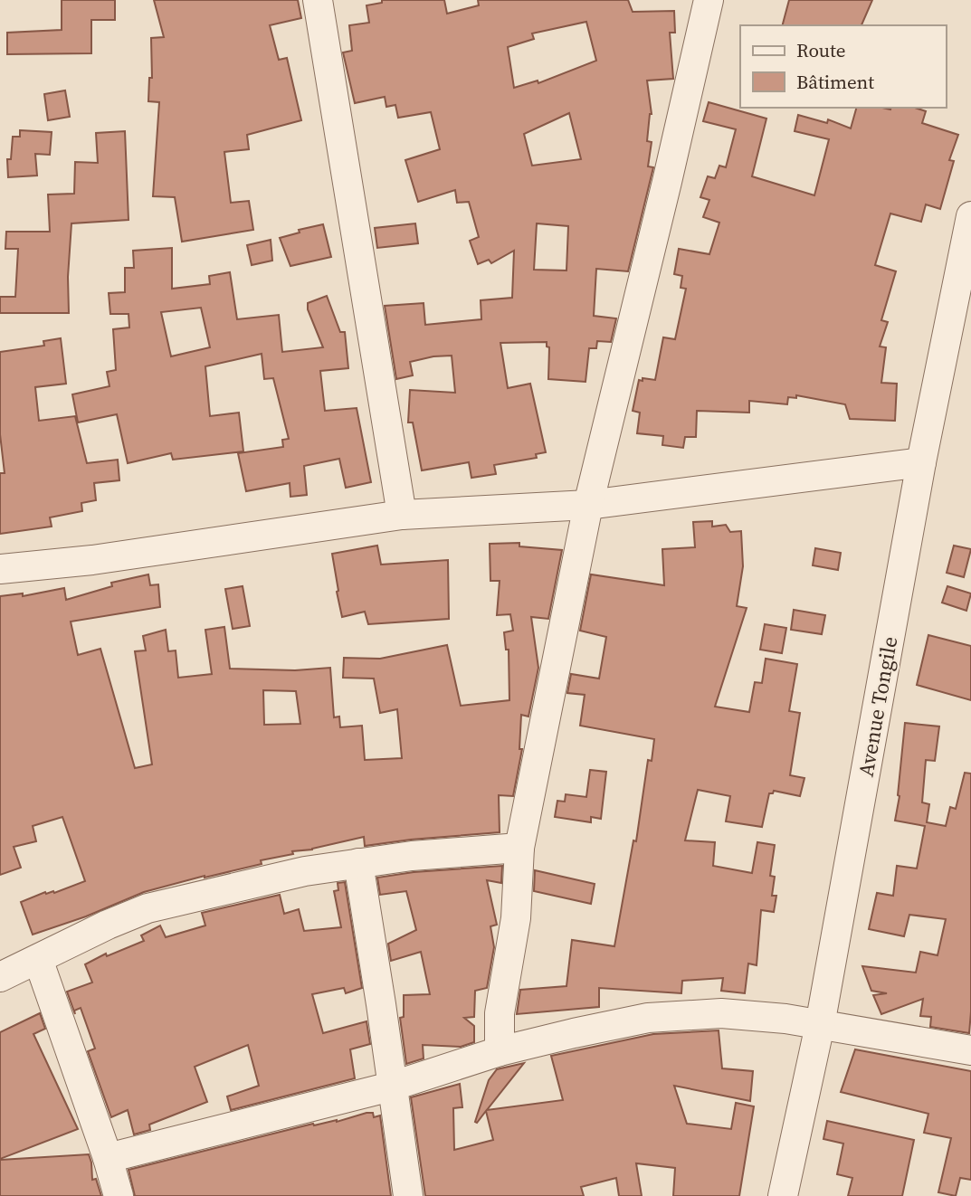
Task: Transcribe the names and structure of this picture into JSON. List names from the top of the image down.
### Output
{
  "streets": {
    "street": ["Avenue Tongile"]
  },
  "legend": ["Route", "Bâtiment"]
}
